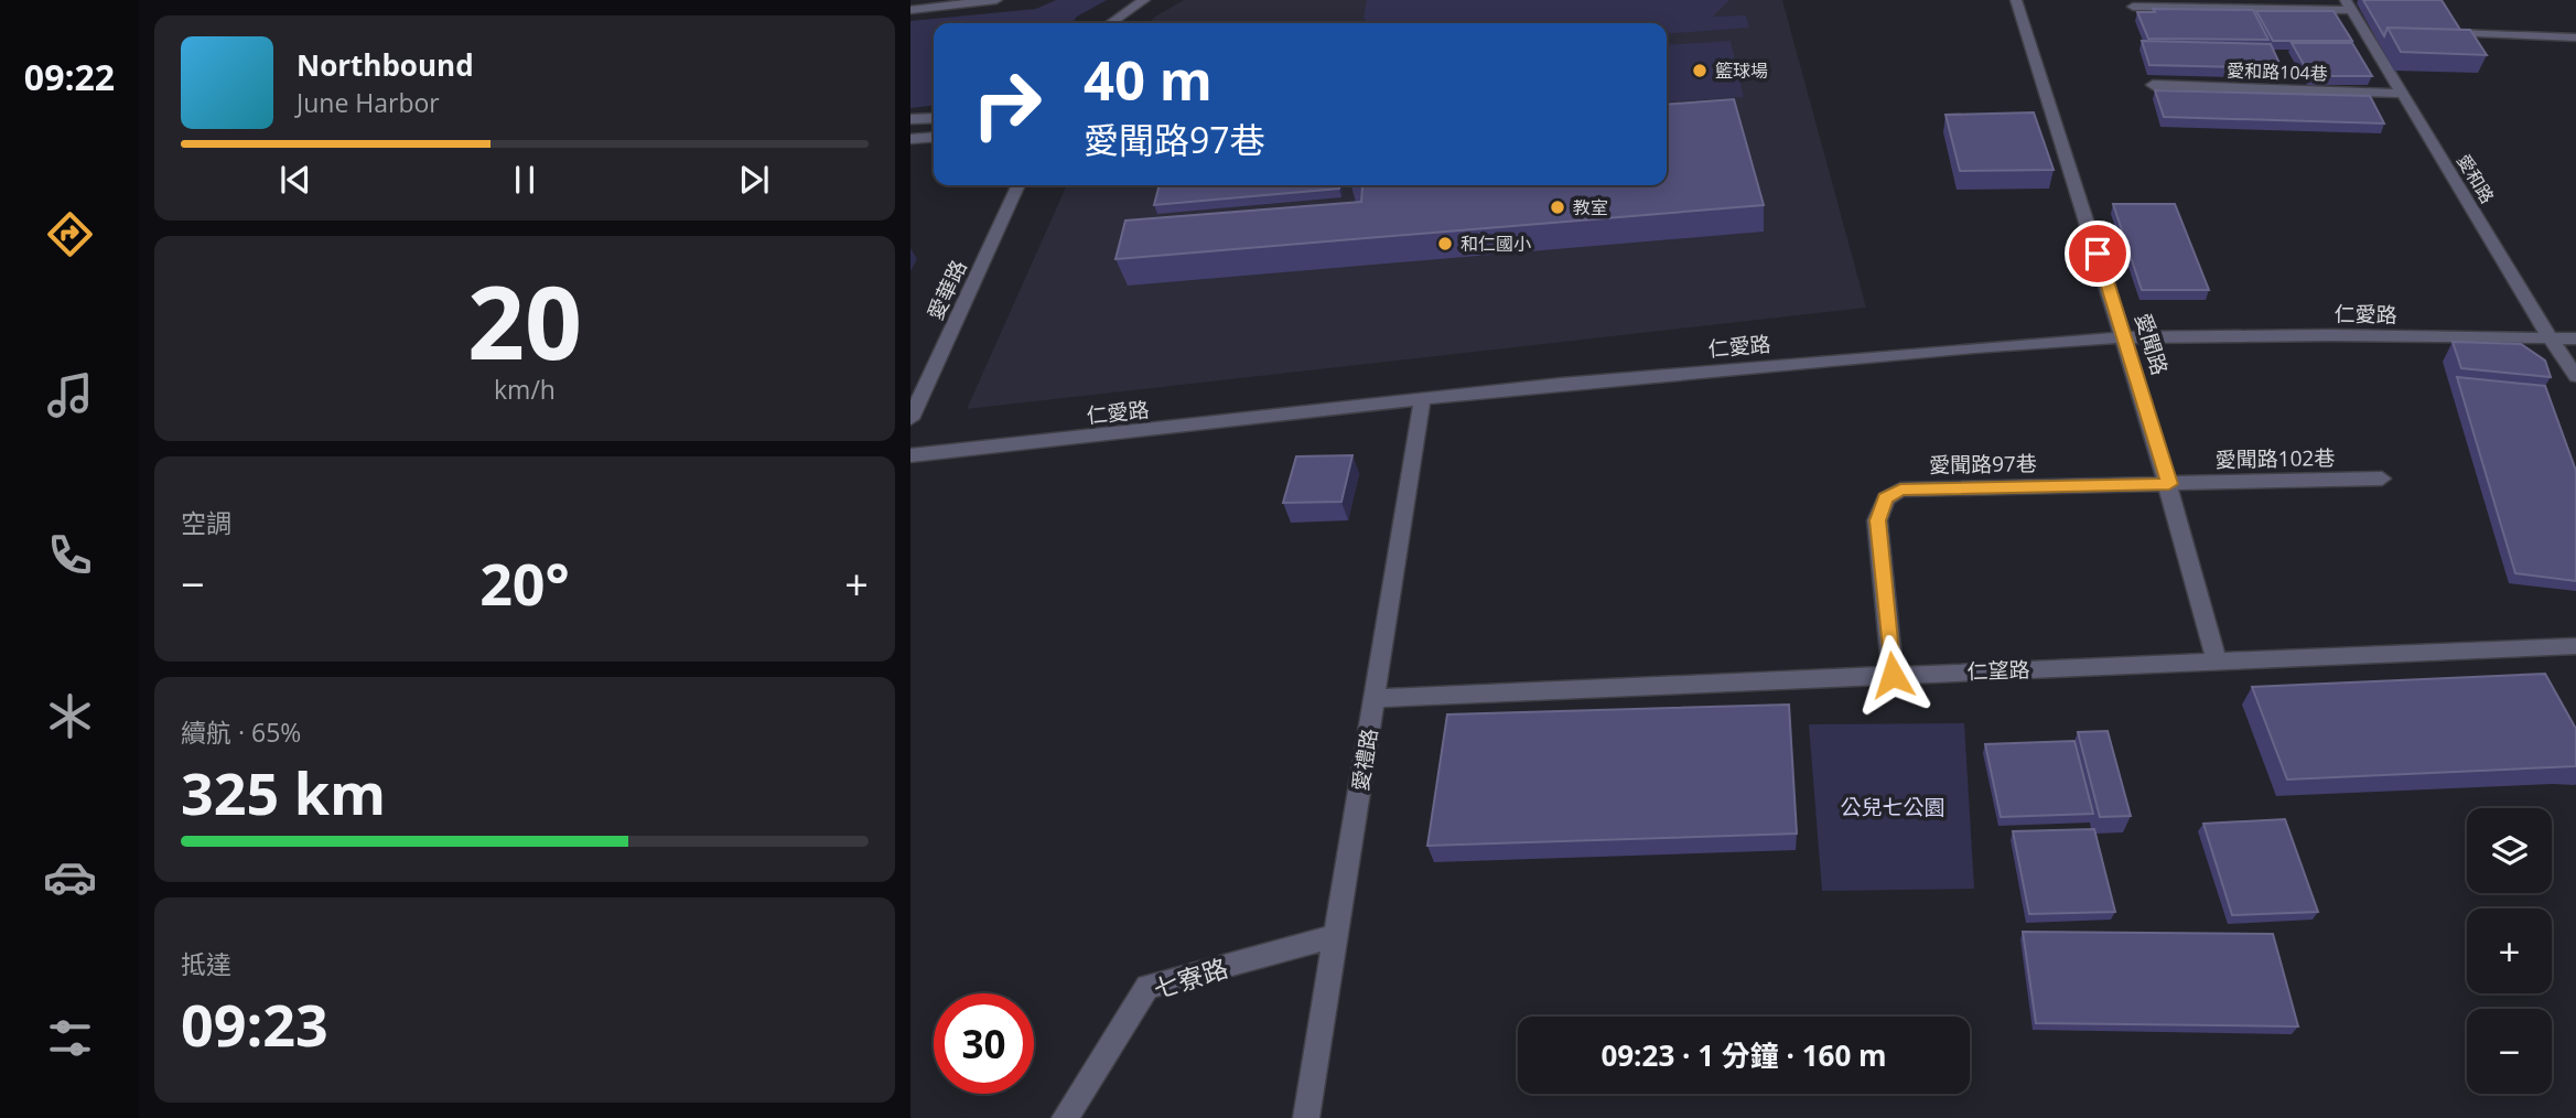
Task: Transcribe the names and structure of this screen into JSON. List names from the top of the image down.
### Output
{
  "streets": {
    "street": [
      "愛和路104巷",
      "愛和路",
      "愛華路",
      "仁愛路",
      "愛聞路",
      "愛聞路102巷",
      "愛聞路97巷",
      "仁望路",
      "愛禮路",
      "七寮路"
    ]
  },
  "crossings": [
    ["愛和路104巷", "愛和路"],
    ["愛和路", "仁愛路"],
    ["仁愛路", "愛聞路"],
    ["仁愛路", "愛禮路"],
    ["愛聞路", "愛聞路102巷"],
    ["愛聞路", "愛聞路97巷"],
    ["愛聞路", "仁望路"],
    ["愛聞路102巷", "愛聞路97巷"],
    ["愛聞路97巷", "仁望路"],
    ["仁望路", "愛禮路"],
    ["愛禮路", "七寮路"]
  ],
  "parks": ["公兒七公園"],
  "places": ["籃球場", "教室", "和仁國小"],
  "page": {
    "tabs": "09:22",
    "turn": ["40 m", "愛聞路97巷"],
    "song": ["Northbound", "June Harbor"],
    "tile": [
      ["20", "km/h"],
      "空調",
      ["續航 · 65%", "325 km"],
      ["抵達", "09:23"]
    ],
    "heat": ["−", "20°", "+"],
    "map_buttons": ["+", "−"],
    "limit": "30",
    "trip": "09:23 · 1 分鐘 · 160 m"
  }
}
